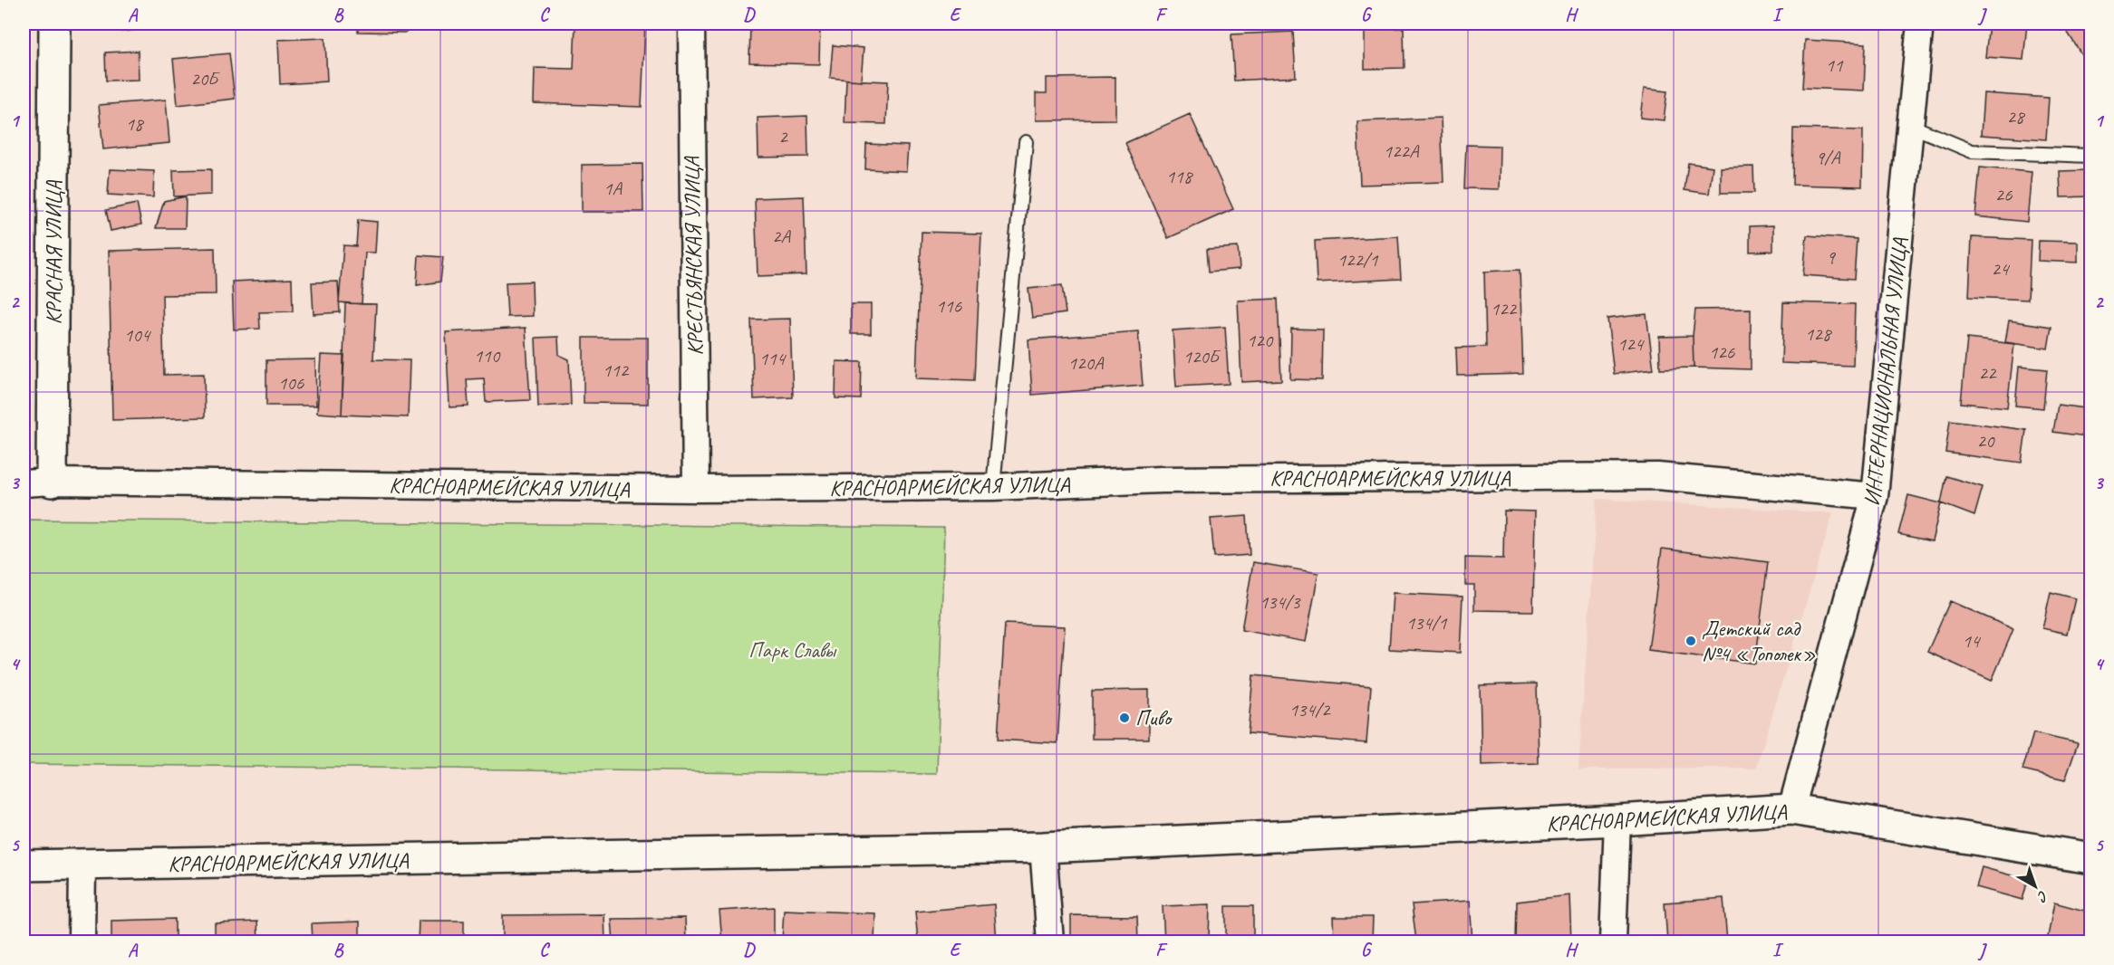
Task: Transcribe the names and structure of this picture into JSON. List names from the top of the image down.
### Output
{
  "streets": {
    "main road": ["КРАСНАЯ УЛИЦА", "КРАСНОАРМЕЙСКАЯ УЛИЦА"],
    "street": ["КРЕСТЬЯНСКАЯ УЛИЦА", "ИНТЕРНАЦИОНАЛЬНАЯ УЛИЦА"]
  },
  "crossings": [
    ["КРАСНАЯ УЛИЦА", "КРАСНОАРМЕЙСКАЯ УЛИЦА"],
    ["КРЕСТЬЯНСКАЯ УЛИЦА", "КРАСНОАРМЕЙСКАЯ УЛИЦА"],
    ["ИНТЕРНАЦИОНАЛЬНАЯ УЛИЦА", "КРАСНОАРМЕЙСКАЯ УЛИЦА"]
  ],
  "parks": ["Парк Славы"],
  "places": ["Детский сад №4 «Тополек»", "Пиво"],
  "house_numbers": [
    "11",
    "20Б",
    "28",
    "18",
    "2",
    "122А",
    "9/А",
    "118",
    "1А",
    "26",
    "2А",
    "9",
    "122/1",
    "24",
    "116",
    "122",
    "128",
    "104",
    "120",
    "124",
    "126",
    "110",
    "120Б",
    "114",
    "120А",
    "112",
    "22",
    "106",
    "20",
    "134/3",
    "134/1",
    "14",
    "134/2"
  ],
  "north": "bottom right",
  "grid": {
    "columns": [
      "A",
      "B",
      "C",
      "D",
      "E",
      "F",
      "G",
      "H",
      "I",
      "J"
    ],
    "rows": [
      "1",
      "2",
      "3",
      "4",
      "5"
    ]
  }
}
